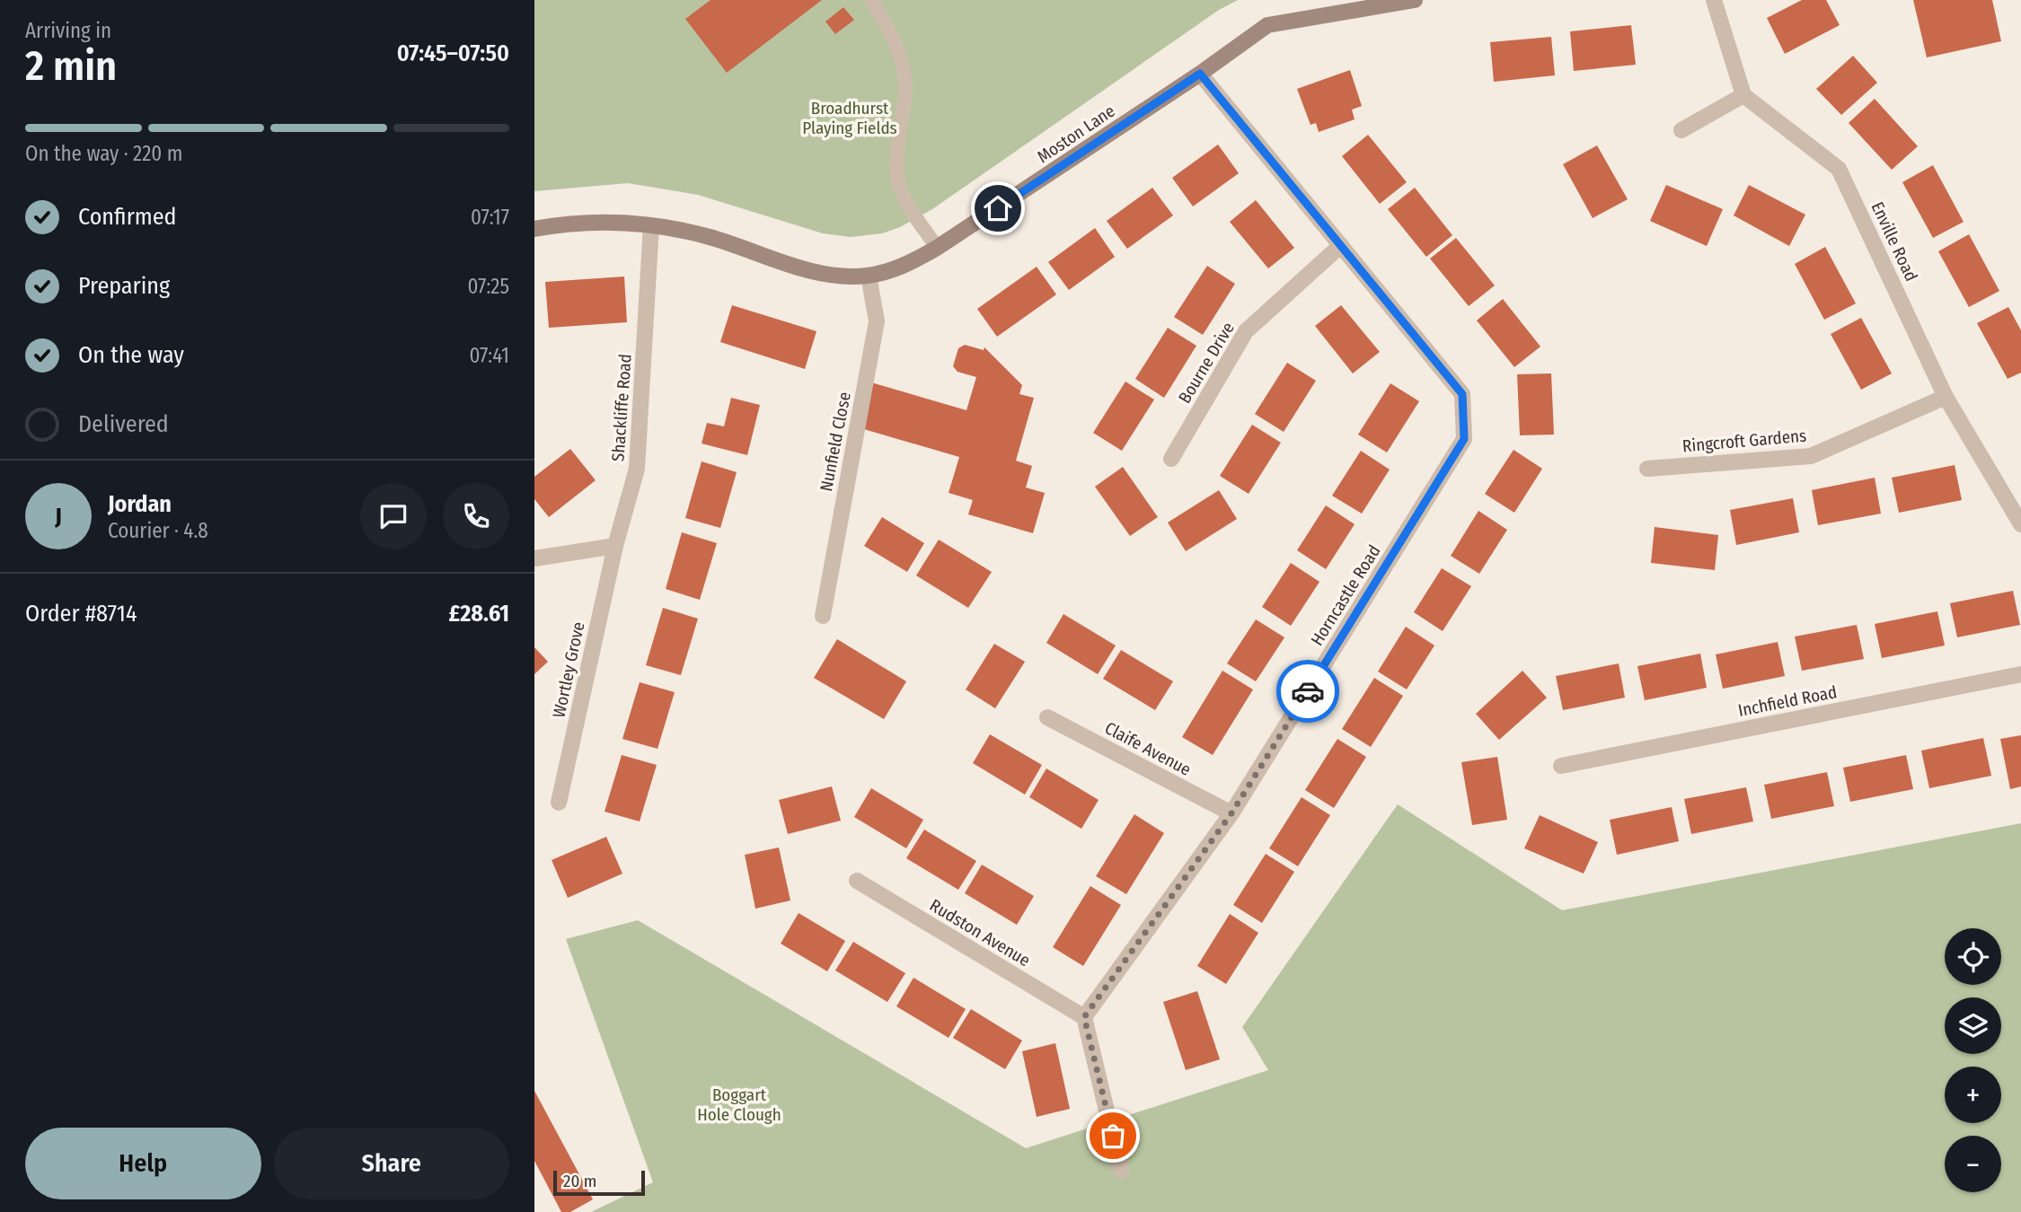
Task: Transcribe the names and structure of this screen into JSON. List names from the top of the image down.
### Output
{
  "streets": {
    "street": [
      "Moston Lane",
      "Enville Road",
      "Bourne Drive",
      "Shackliffe Road",
      "Ringcroft Gardens",
      "Nunfield Close",
      "Horncastle Road",
      "Wortley Grove",
      "Inchfield Road",
      "Claife Avenue",
      "Rudston Avenue"
    ]
  },
  "crossings": [
    ["Moston Lane", "Shackliffe Road"],
    ["Moston Lane", "Nunfield Close"],
    ["Moston Lane", "Horncastle Road"],
    ["Enville Road", "Ringcroft Gardens"],
    ["Bourne Drive", "Horncastle Road"],
    ["Shackliffe Road", "Wortley Grove"],
    ["Horncastle Road", "Claife Avenue"],
    ["Horncastle Road", "Rudston Avenue"]
  ],
  "parks": ["Broadhurst Playing Fields", "Boggart Hole Clough"],
  "scale_bar": "20 m",
  "page": {
    "heading": ["2 min", "Arriving in", "07:45–07:50"],
    "panel": [
      "Jordan",
      "Courier · 4.8",
      "Order #8714",
      "£28.61"
    ],
    "bar": "On the way · 220 m",
    "list": [
      ["Confirmed", "07:17"],
      ["Preparing", "07:25"],
      ["On the way", "07:41"],
      "Delivered"
    ],
    "round": "J",
    "map_buttons": ["+", "−"],
    "buttons": ["Help", "Share"],
    "scale": "20 m"
  }
}
